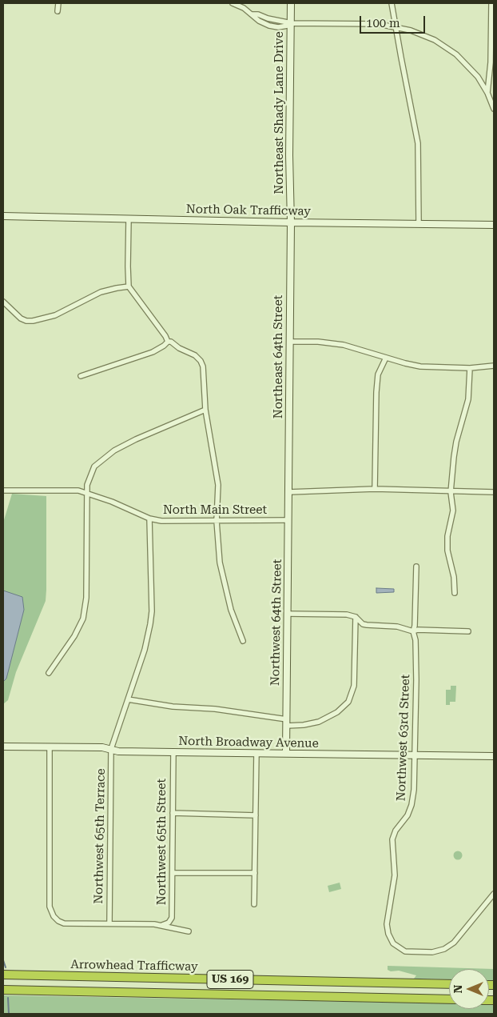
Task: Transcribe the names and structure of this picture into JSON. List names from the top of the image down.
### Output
{
  "streets": {
    "highway": ["Arrowhead Trafficway", "US 169"],
    "street": [
      "Northeast Shady Lane Drive",
      "North Oak Trafficway",
      "Northeast 64th Street",
      "North Main Street",
      "Northwest 64th Street",
      "Northwest 63rd Street",
      "North Broadway Avenue",
      "Northwest 65th Terrace",
      "Northwest 65th Street"
    ]
  },
  "crossings": [
    ["Northeast Shady Lane Drive", "North Oak Trafficway"],
    ["Northeast Shady Lane Drive", "Northeast 64th Street"],
    ["North Oak Trafficway", "Northeast 64th Street"],
    ["Northeast 64th Street", "Northwest 64th Street"],
    ["North Main Street", "Northwest 64th Street"],
    ["Northwest 64th Street", "North Broadway Avenue"],
    ["Northwest 63rd Street", "North Broadway Avenue"],
    ["North Broadway Avenue", "Northwest 65th Terrace"],
    ["North Broadway Avenue", "Northwest 65th Street"]
  ],
  "scale_bar": "100 m",
  "north": "left"
}
